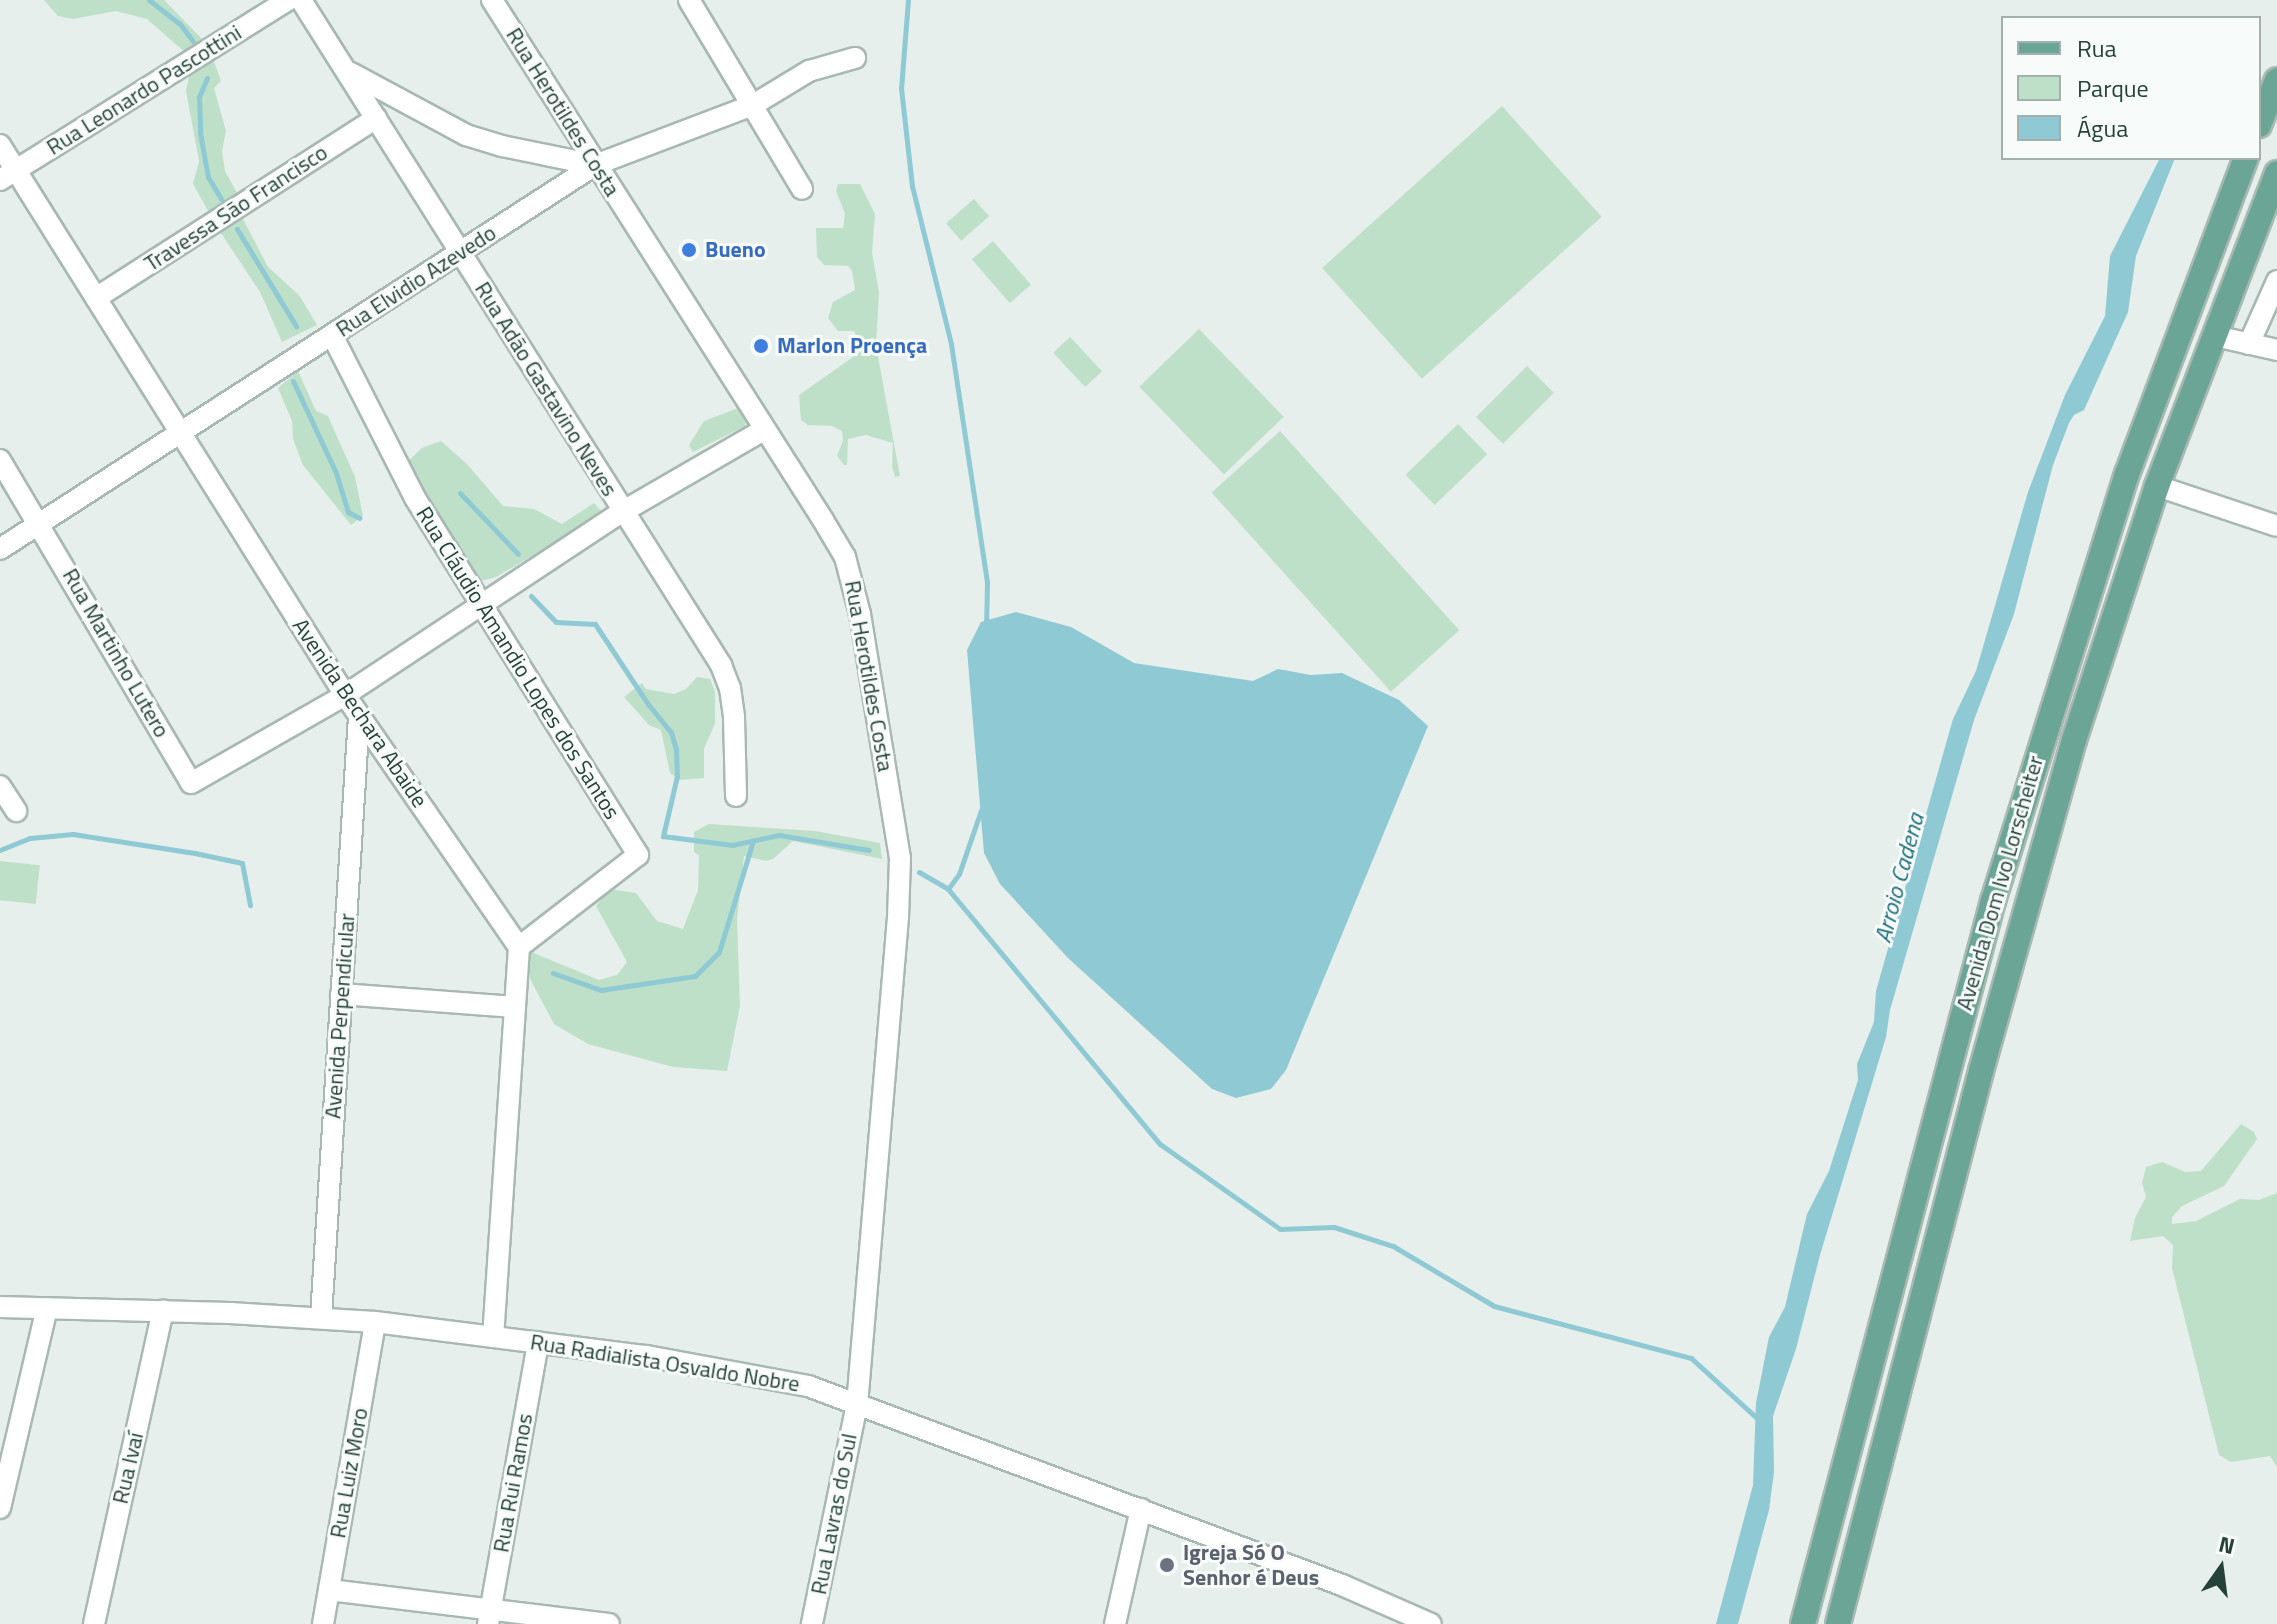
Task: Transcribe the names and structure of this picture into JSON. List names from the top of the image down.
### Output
{
  "streets": {
    "main road": ["Avenida Dom Ivo Lorscheiter"],
    "street": [
      "Rua Leonardo Pascottini",
      "Rua Herotildes Costa",
      "Travessa São Francisco",
      "Rua Elvidio Azevedo",
      "Rua Adão Gastavino Neves",
      "Rua Martinho Lutero",
      "Rua Cláudio Amandio Lopes dos Santos",
      "Avenida Bechara Abaide",
      "Avenida Perpendicular",
      "Rua Radialista Osvaldo Nobre",
      "Rua Ivaí",
      "Rua Luiz Moro",
      "Rua Rui Ramos",
      "Rua Lavras do Sul"
    ]
  },
  "crossings": [
    ["Rua Leonardo Pascottini", "Avenida Bechara Abaide"],
    ["Rua Herotildes Costa", "Rua Elvidio Azevedo"],
    ["Rua Herotildes Costa", "Rua Radialista Osvaldo Nobre"],
    ["Rua Herotildes Costa", "Rua Lavras do Sul"],
    ["Travessa São Francisco", "Rua Adão Gastavino Neves"],
    ["Travessa São Francisco", "Avenida Bechara Abaide"],
    ["Rua Elvidio Azevedo", "Rua Adão Gastavino Neves"],
    ["Rua Elvidio Azevedo", "Rua Martinho Lutero"],
    ["Rua Elvidio Azevedo", "Rua Cláudio Amandio Lopes dos Santos"],
    ["Rua Elvidio Azevedo", "Avenida Bechara Abaide"],
    ["Rua Martinho Lutero", "Avenida Bechara Abaide"],
    ["Rua Cláudio Amandio Lopes dos Santos", "Avenida Bechara Abaide"],
    ["Avenida Bechara Abaide", "Avenida Perpendicular"],
    ["Avenida Perpendicular", "Rua Radialista Osvaldo Nobre"],
    ["Rua Radialista Osvaldo Nobre", "Rua Ivaí"],
    ["Rua Radialista Osvaldo Nobre", "Rua Luiz Moro"],
    ["Rua Radialista Osvaldo Nobre", "Rua Rui Ramos"],
    ["Rua Radialista Osvaldo Nobre", "Rua Lavras do Sul"]
  ],
  "water": ["Arroio Cadena"],
  "places": ["Bueno", "Marlon Proença", "Igreja Só O Senhor é Deus"],
  "legend": ["Rua", "Parque", "Água"],
  "north": "top"
}
